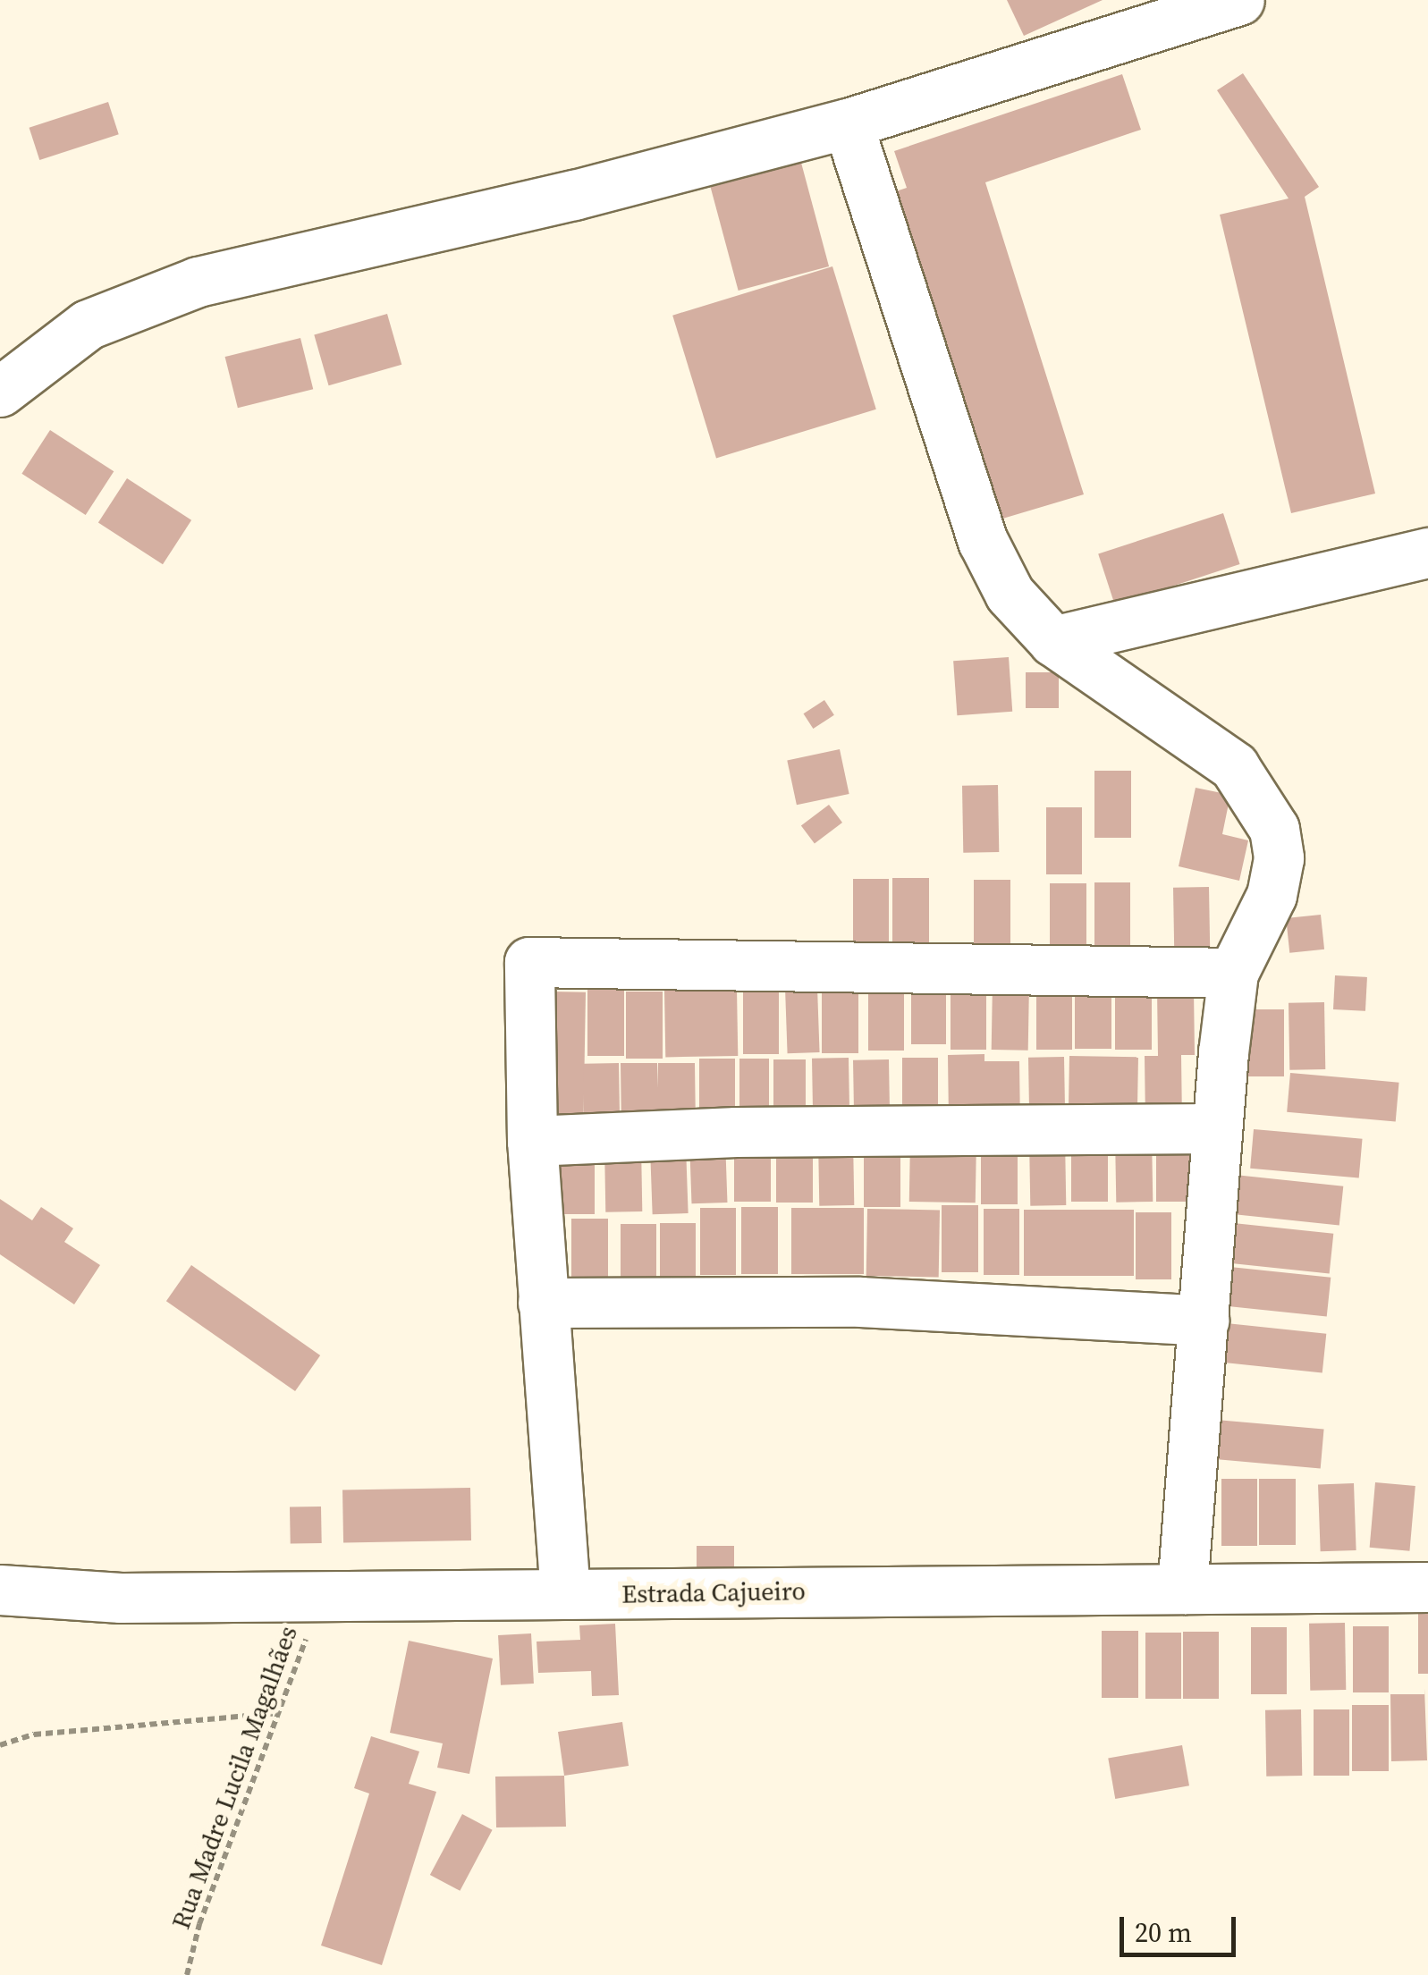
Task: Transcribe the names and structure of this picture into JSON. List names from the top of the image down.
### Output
{
  "streets": {
    "street": ["Estrada Cajueiro"],
    "path": ["Rua Madre Lucila Magalhães"]
  },
  "crossings": [
    ["Estrada Cajueiro", "Rua Madre Lucila Magalhães"]
  ],
  "scale_bar": "20 m"
}
